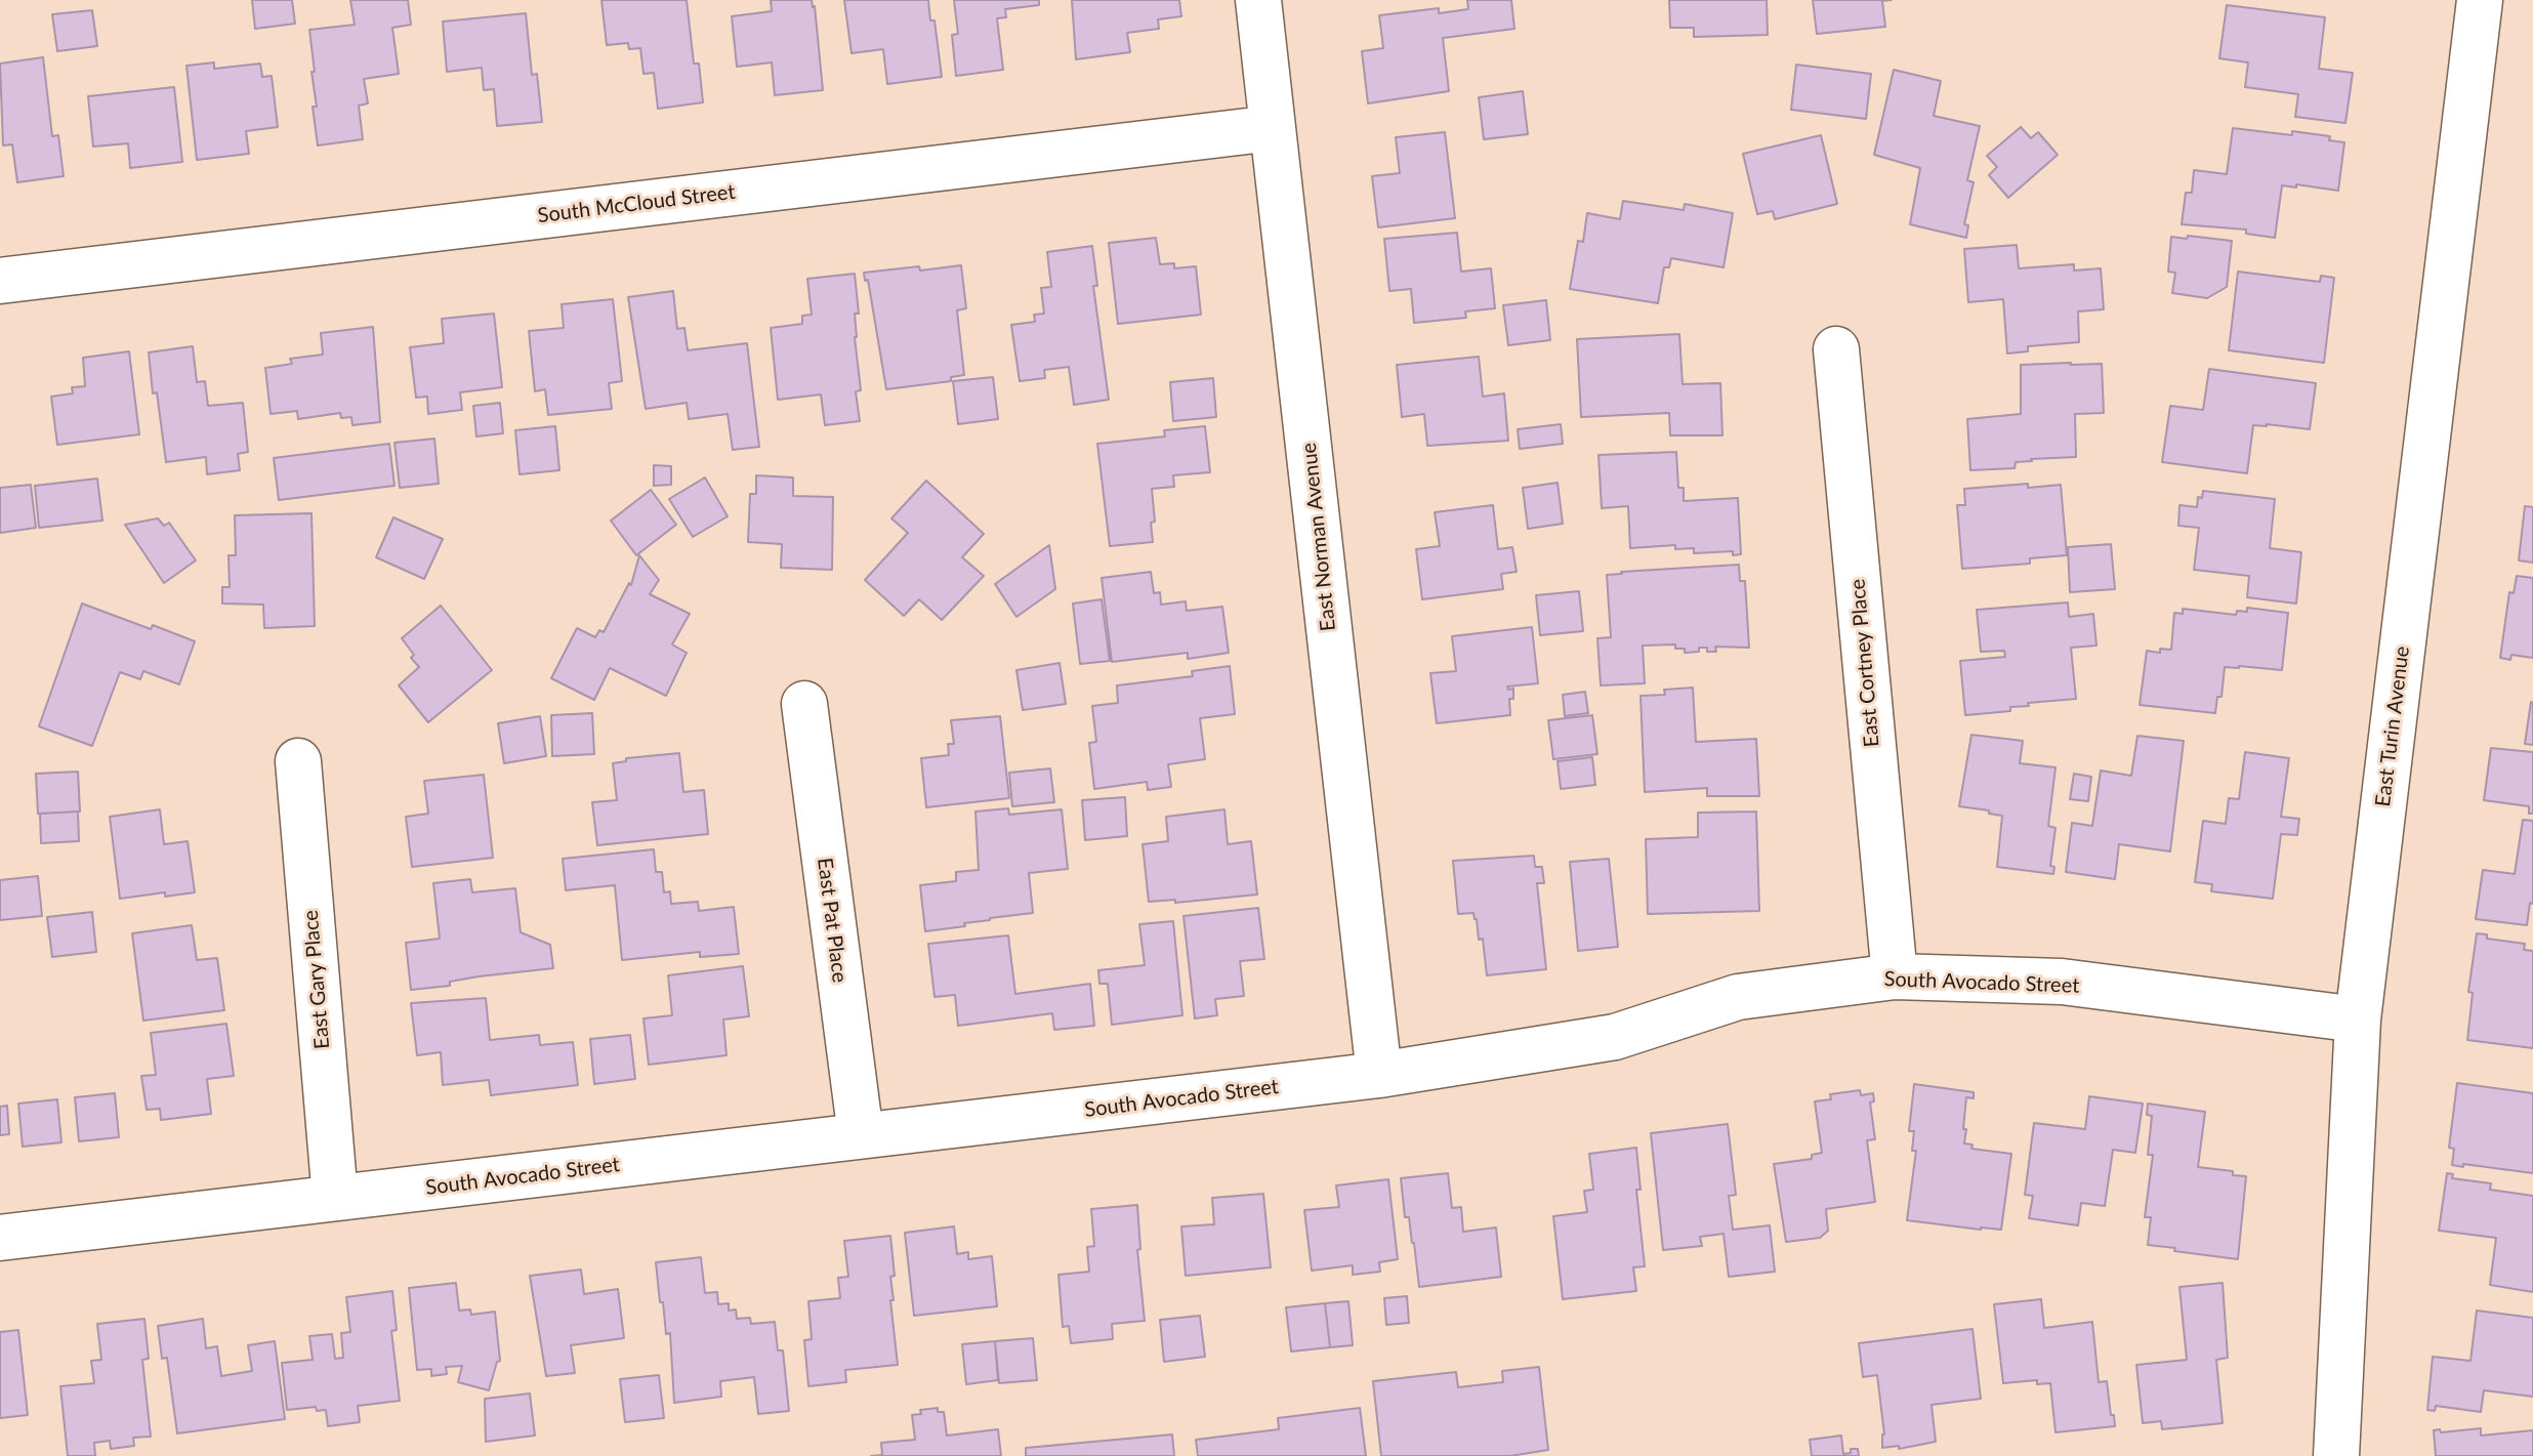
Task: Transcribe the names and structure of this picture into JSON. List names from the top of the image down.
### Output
{
  "streets": {
    "street": [
      "South McCloud Street",
      "East Norman Avenue",
      "East Cortney Place",
      "East Turin Avenue",
      "East Pat Place",
      "East Gary Place",
      "South Avocado Street"
    ]
  },
  "crossings": [
    ["South McCloud Street", "East Norman Avenue"],
    ["East Norman Avenue", "South Avocado Street"],
    ["East Cortney Place", "South Avocado Street"],
    ["East Turin Avenue", "South Avocado Street"],
    ["East Pat Place", "South Avocado Street"],
    ["East Gary Place", "South Avocado Street"]
  ]
}
